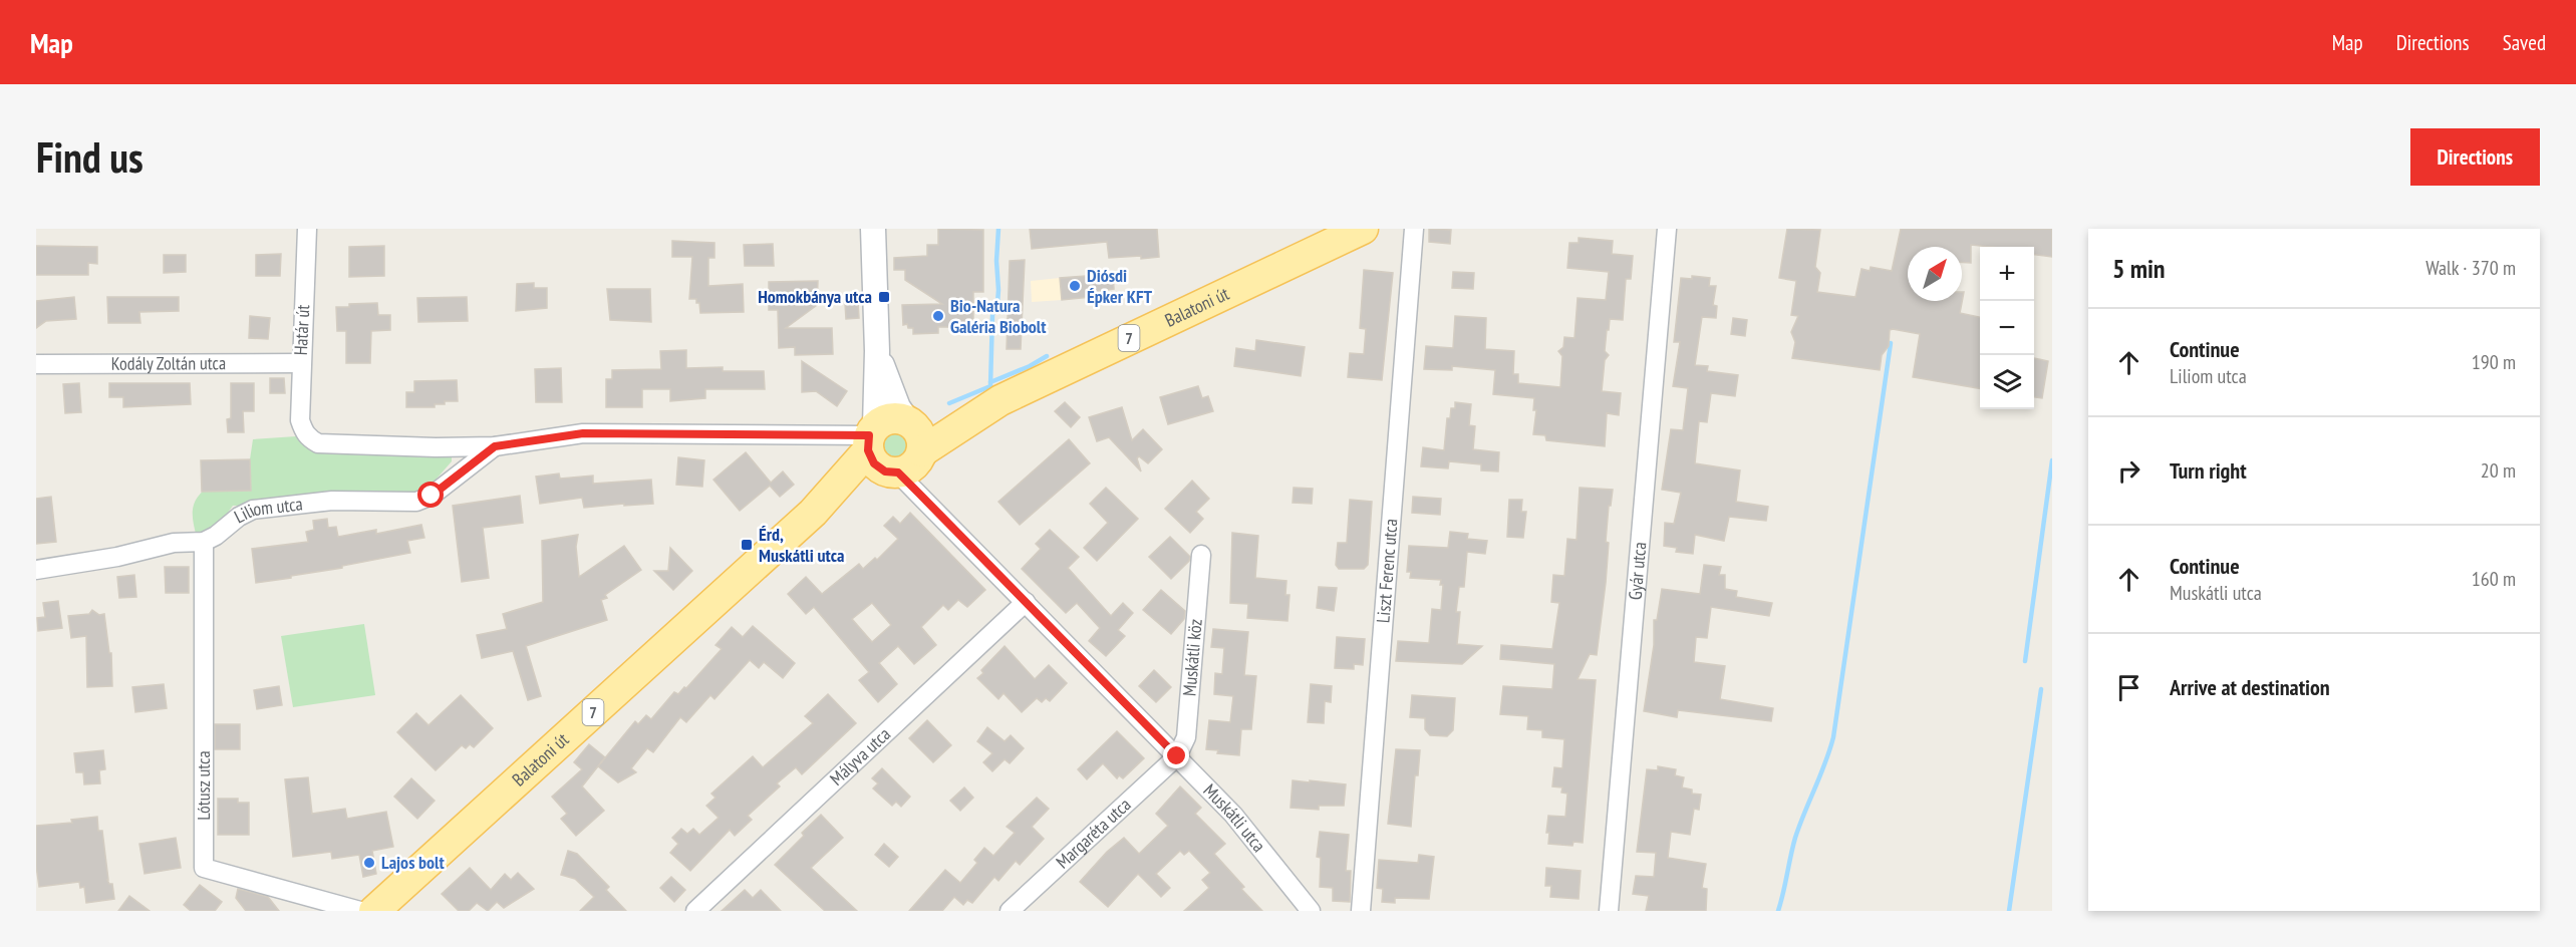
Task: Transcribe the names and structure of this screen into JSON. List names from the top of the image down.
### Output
{
  "streets": {
    "main road": ["Balatoni út", "7"],
    "street": [
      "Határ út",
      "Kodály Zoltán utca",
      "Liliom utca",
      "Liszt Ferenc utca",
      "Gyár utca",
      "Muskátli köz",
      "Mályva utca",
      "Lótusz utca",
      "Muskátli utca",
      "Margaréta utca"
    ]
  },
  "crossings": [
    ["Balatoni út", "7"],
    ["Balatoni út", "Liliom utca"],
    ["Balatoni út", "Muskátli utca"],
    ["Határ út", "Kodály Zoltán utca"],
    ["Határ út", "Liliom utca"],
    ["7", "Liliom utca"],
    ["7", "Muskátli utca"],
    ["Liliom utca", "Lótusz utca"],
    ["Liliom utca", "Muskátli utca"],
    ["Muskátli köz", "Muskátli utca"],
    ["Muskátli köz", "Margaréta utca"],
    ["Mályva utca", "Muskátli utca"],
    ["Muskátli utca", "Margaréta utca"]
  ],
  "places": {
    "other": ["Diósdi Épker KFT", "Bio-Natura Galéria Biobolt", "Lajos bolt"],
    "transit": ["Homokbánya utca", "Érd, Muskátli utca"]
  },
  "north": "top right",
  "page": {
    "header": "Map",
    "nav": ["Map", "Directions", "Saved"],
    "buttons": "Directions",
    "title": "Find us",
    "heading": ["5 min", "Walk · 370 m"],
    "map_buttons": ["+", "−"],
    "list": [
      ["Continue", "Liliom utca", "190 m"],
      ["Turn right", "20 m"],
      ["Continue", "Muskátli utca", "160 m"],
      "Arrive at destination"
    ]
  }
}
